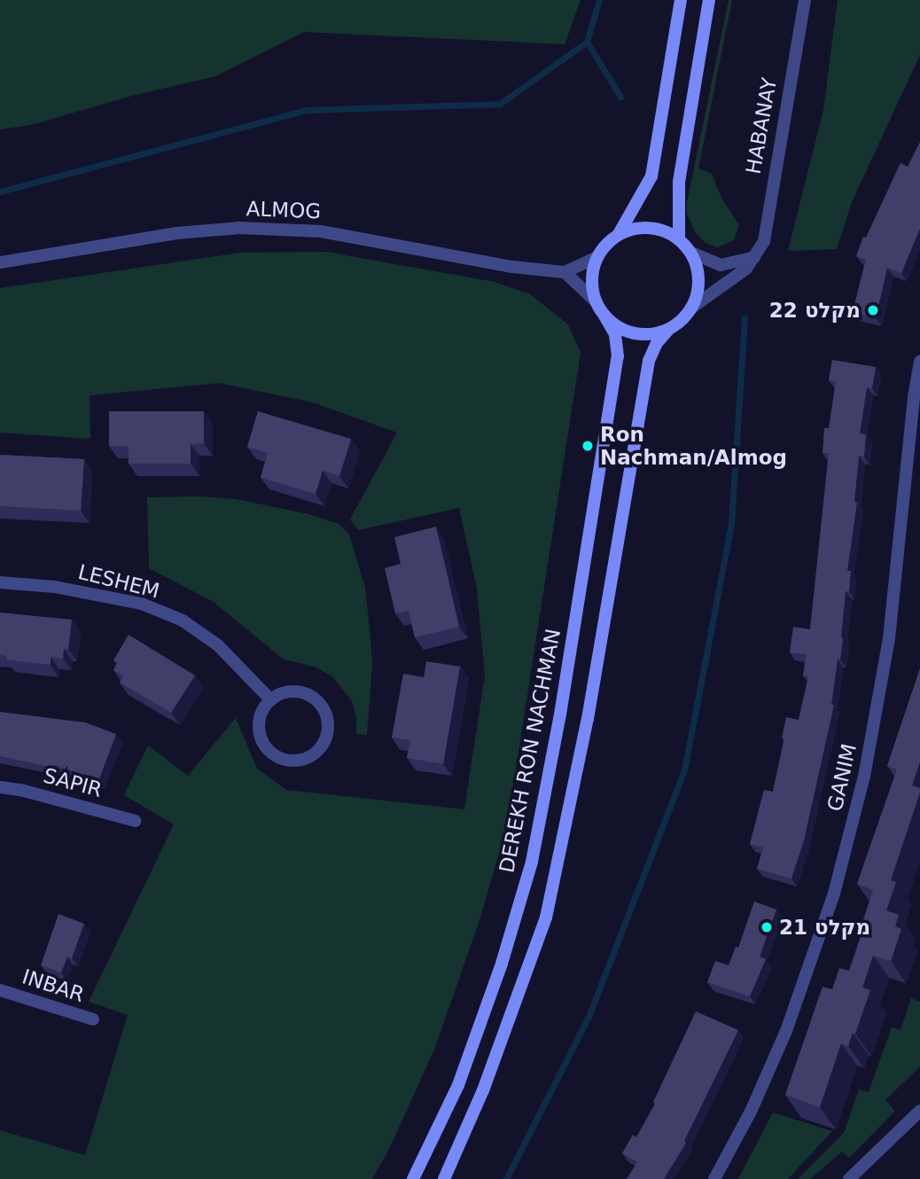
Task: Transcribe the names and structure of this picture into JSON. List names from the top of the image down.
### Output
{
  "streets": {
    "main road": ["DEREKH RON NACHMAN"],
    "street": [
      "HABANAY",
      "ALMOG",
      "LESHEM",
      "GANIM",
      "SAPIR",
      "INBAR"
    ]
  },
  "crossings": [
    ["HABANAY", "DEREKH RON NACHMAN"]
  ],
  "places": ["מקלט 22", "Ron Nachman/Almog", "מקלט 21"]
}
